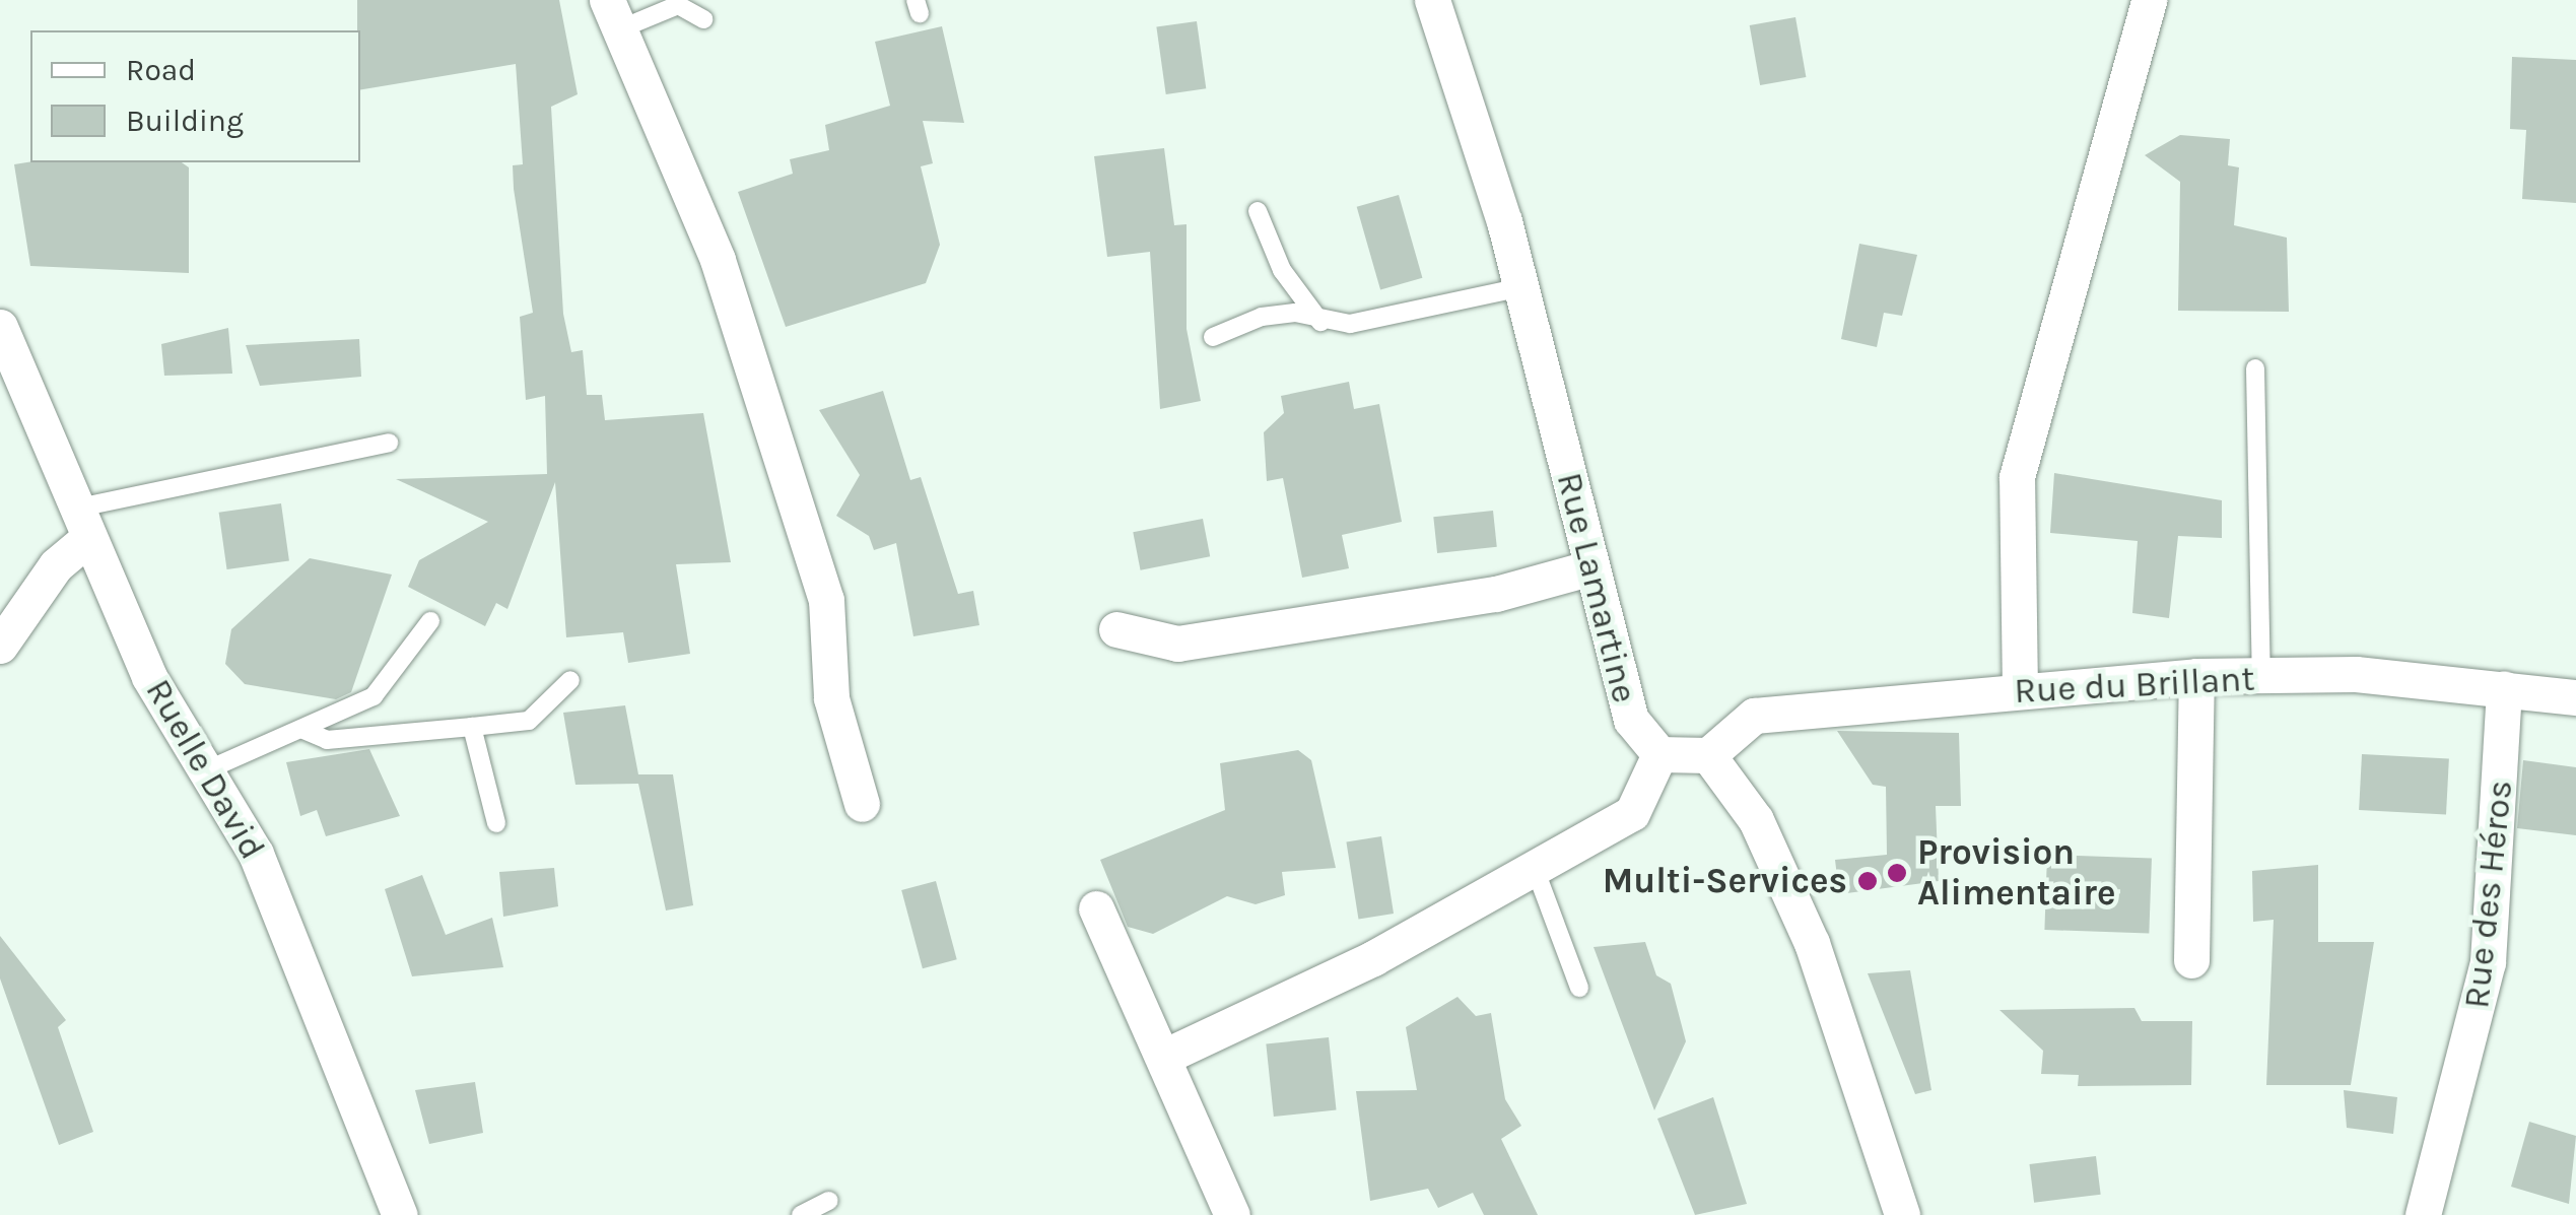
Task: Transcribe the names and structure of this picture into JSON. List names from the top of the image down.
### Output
{
  "streets": {
    "street": [
      "Rue Lamartine",
      "Rue du Brillant",
      "Ruelle David",
      "Rue des Héros"
    ]
  },
  "crossings": [
    ["Rue du Brillant", "Rue des Héros"]
  ],
  "places": ["Provision Alimentaire", "Multi-Services"],
  "legend": ["Road", "Building"]
}
